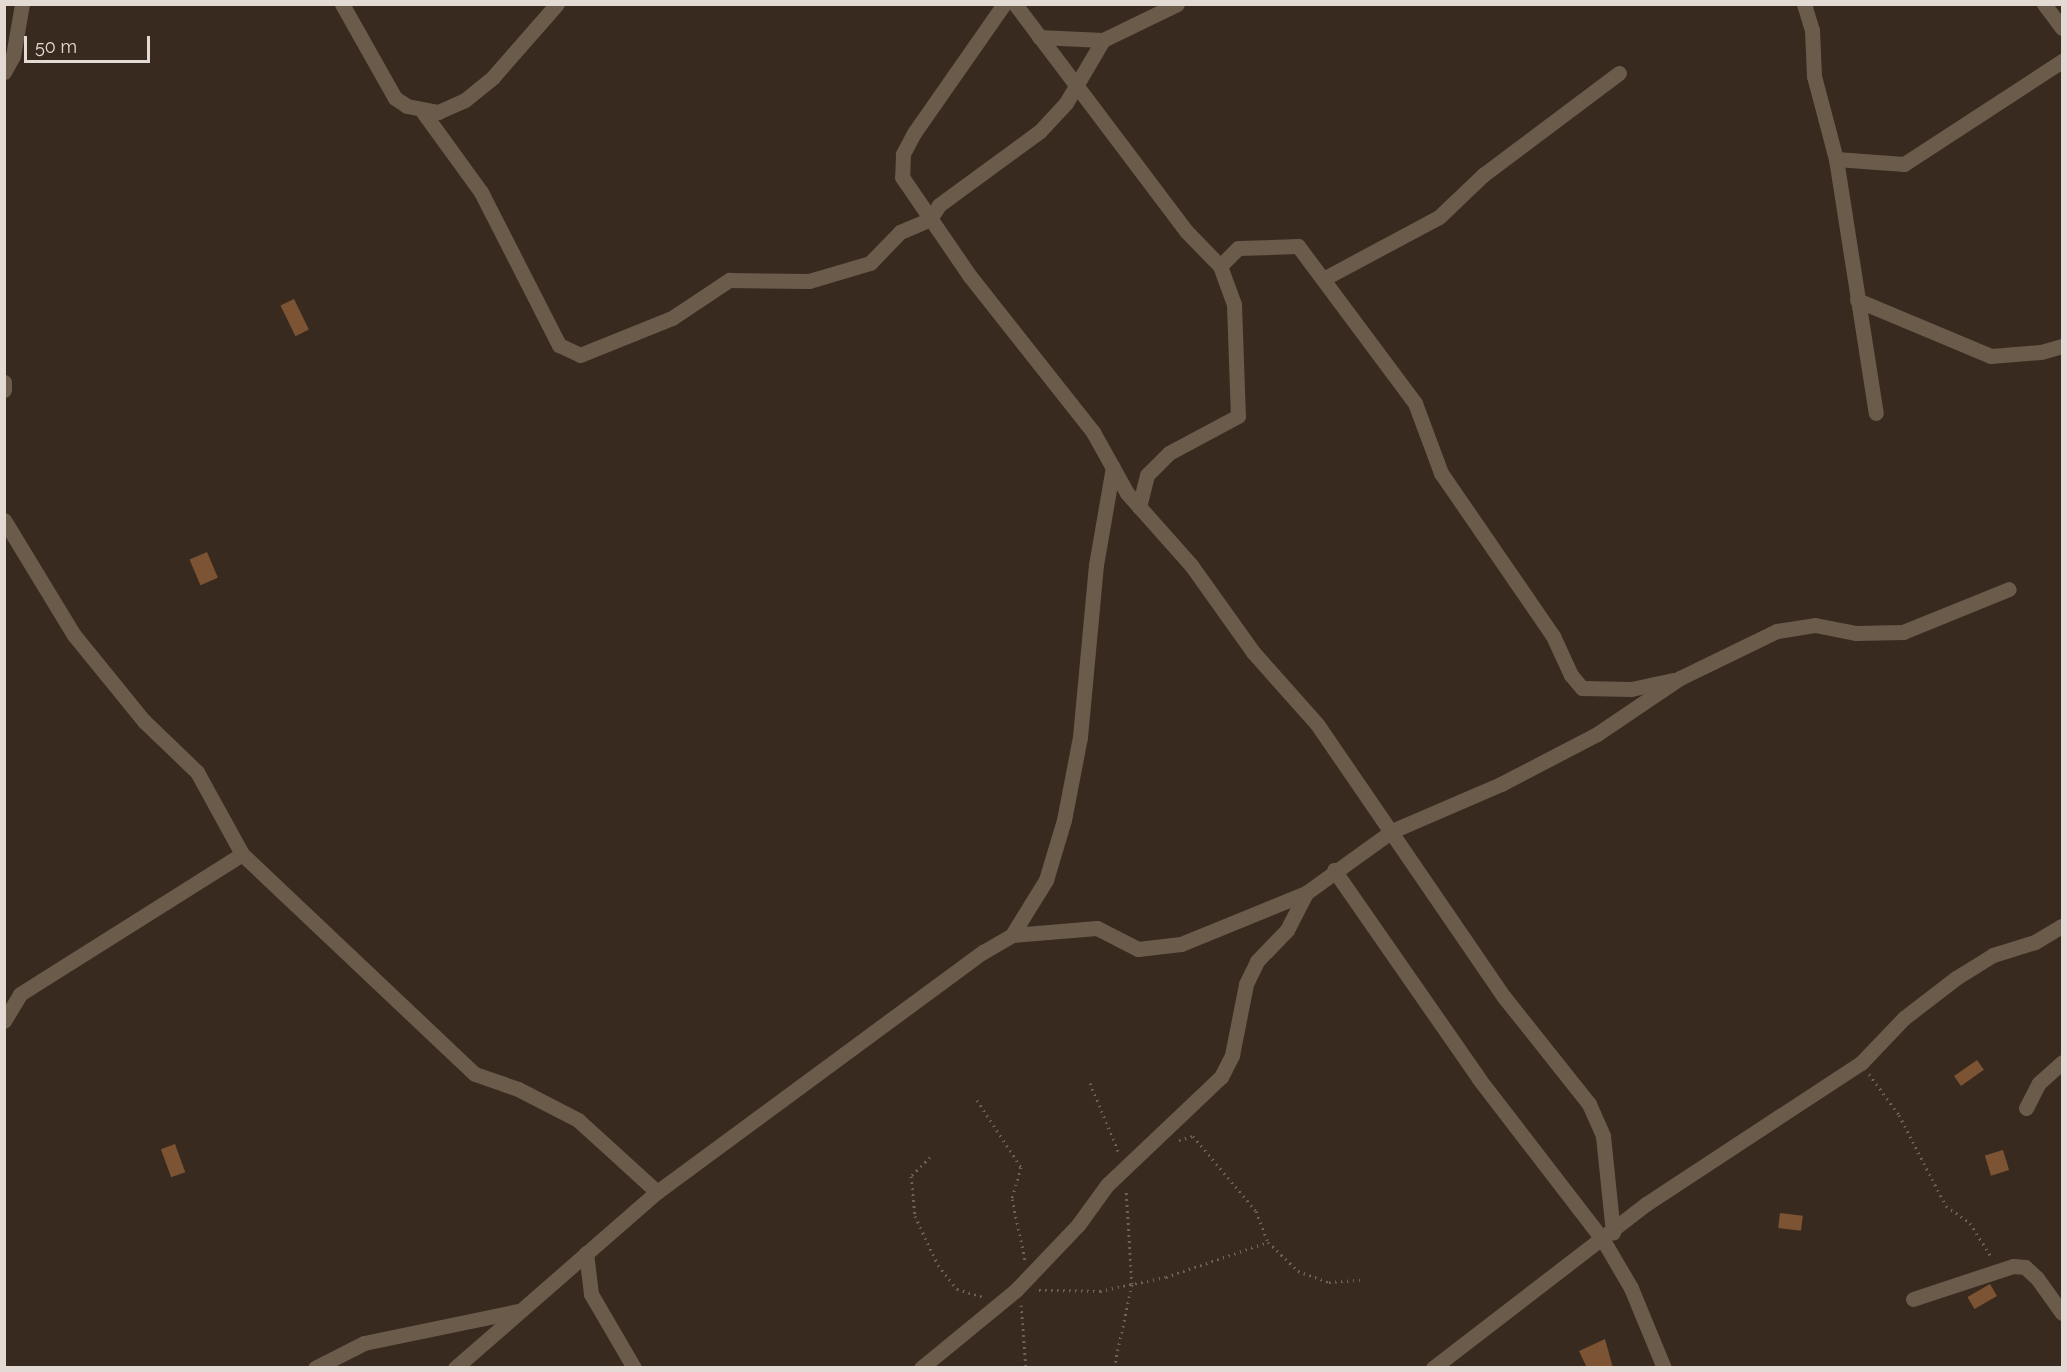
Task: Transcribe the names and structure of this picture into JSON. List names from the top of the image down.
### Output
{
  "scale_bar": "50 m"
}
